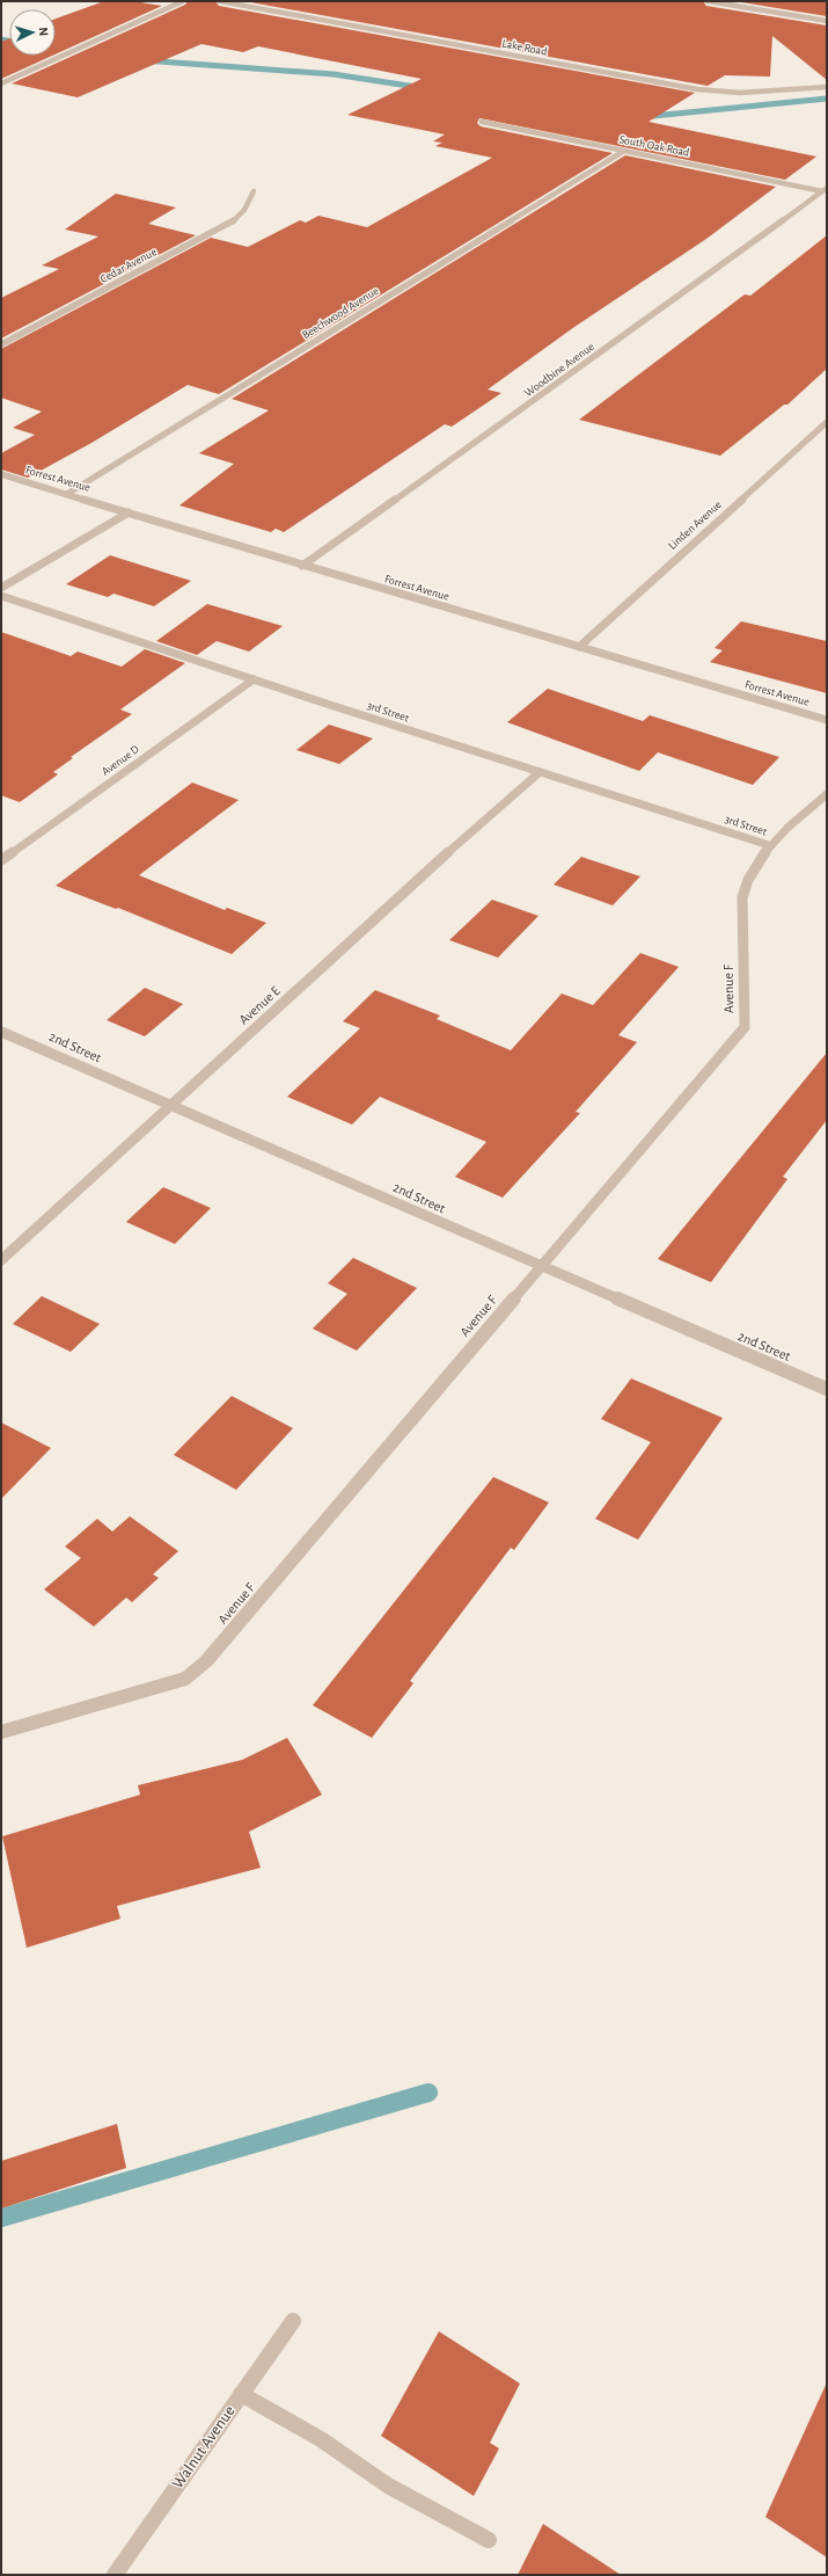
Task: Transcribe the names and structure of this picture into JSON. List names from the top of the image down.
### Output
{
  "streets": {
    "street": [
      "Lake Road",
      "South Oak Road",
      "Cedar Avenue",
      "Beechwood Avenue",
      "Woodbine Avenue",
      "Forrest Avenue",
      "Linden Avenue",
      "3rd Street",
      "Avenue D",
      "Avenue F",
      "Avenue E",
      "2nd Street",
      "Walnut Avenue"
    ]
  },
  "crossings": [
    ["South Oak Road", "Beechwood Avenue"],
    ["South Oak Road", "Woodbine Avenue"],
    ["Beechwood Avenue", "Forrest Avenue"],
    ["Woodbine Avenue", "Forrest Avenue"],
    ["Forrest Avenue", "Linden Avenue"],
    ["3rd Street", "Avenue D"],
    ["3rd Street", "Avenue F"],
    ["3rd Street", "Avenue E"],
    ["Avenue F", "2nd Street"],
    ["Avenue E", "2nd Street"]
  ],
  "north": "right"
}
